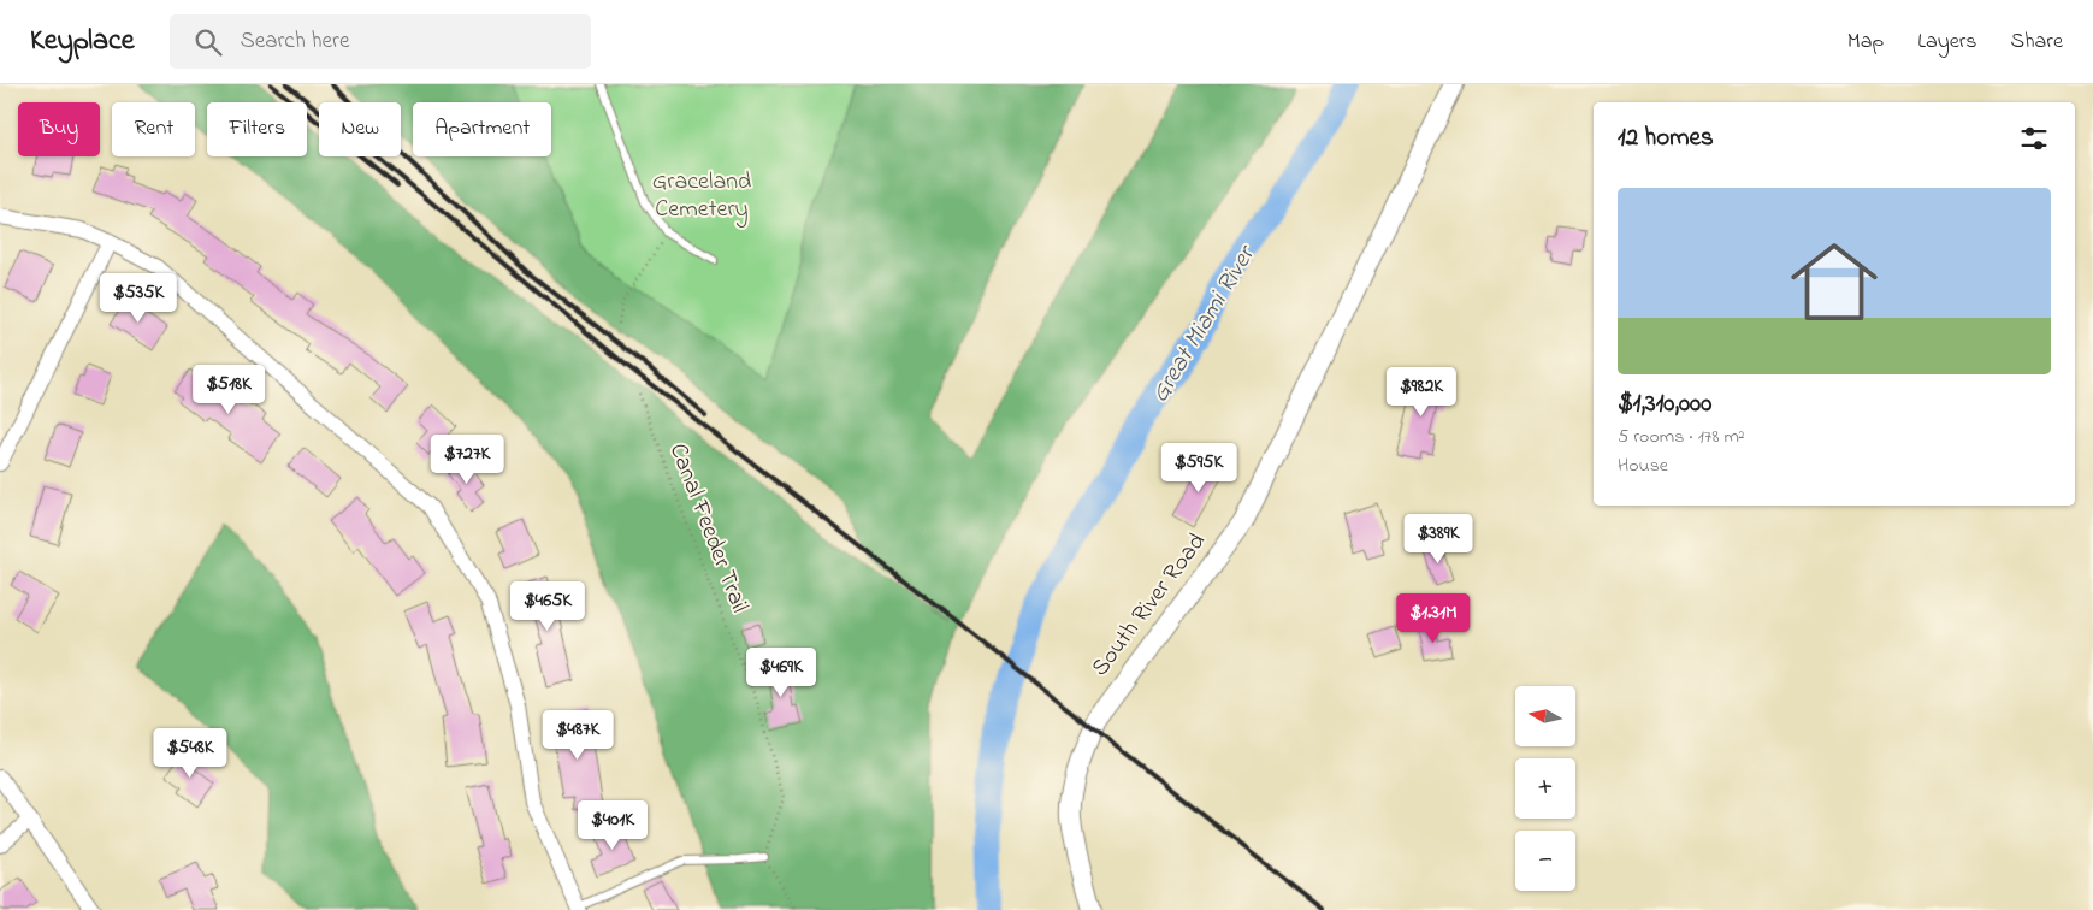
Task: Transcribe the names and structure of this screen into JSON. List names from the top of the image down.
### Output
{
  "streets": {
    "street": ["South River Road"],
    "path": ["Canal Feeder Trail"]
  },
  "water": ["Great Miami River"],
  "parks": ["Graceland Cemetery"],
  "north": "left",
  "page": {
    "header": "Keyplace",
    "search": "Search here",
    "nav": ["Map", "Layers", "Share"],
    "chip": [
      "Buy",
      "Rent",
      "Filters",
      "New",
      "Apartment"
    ],
    "heading": "12 homes",
    "list": [
      {
        "name": "$1,310,000",
        "note": "5 rooms · 178 m² · House"
      }
    ],
    "price": [
      "$535K",
      "$518K",
      "$982K",
      "$727K",
      "$595K",
      "$389K",
      "$465K",
      "$1.31M",
      "$469K",
      "$487K",
      "$548K",
      "$401K"
    ],
    "map_buttons": ["+", "−"]
  }
}
